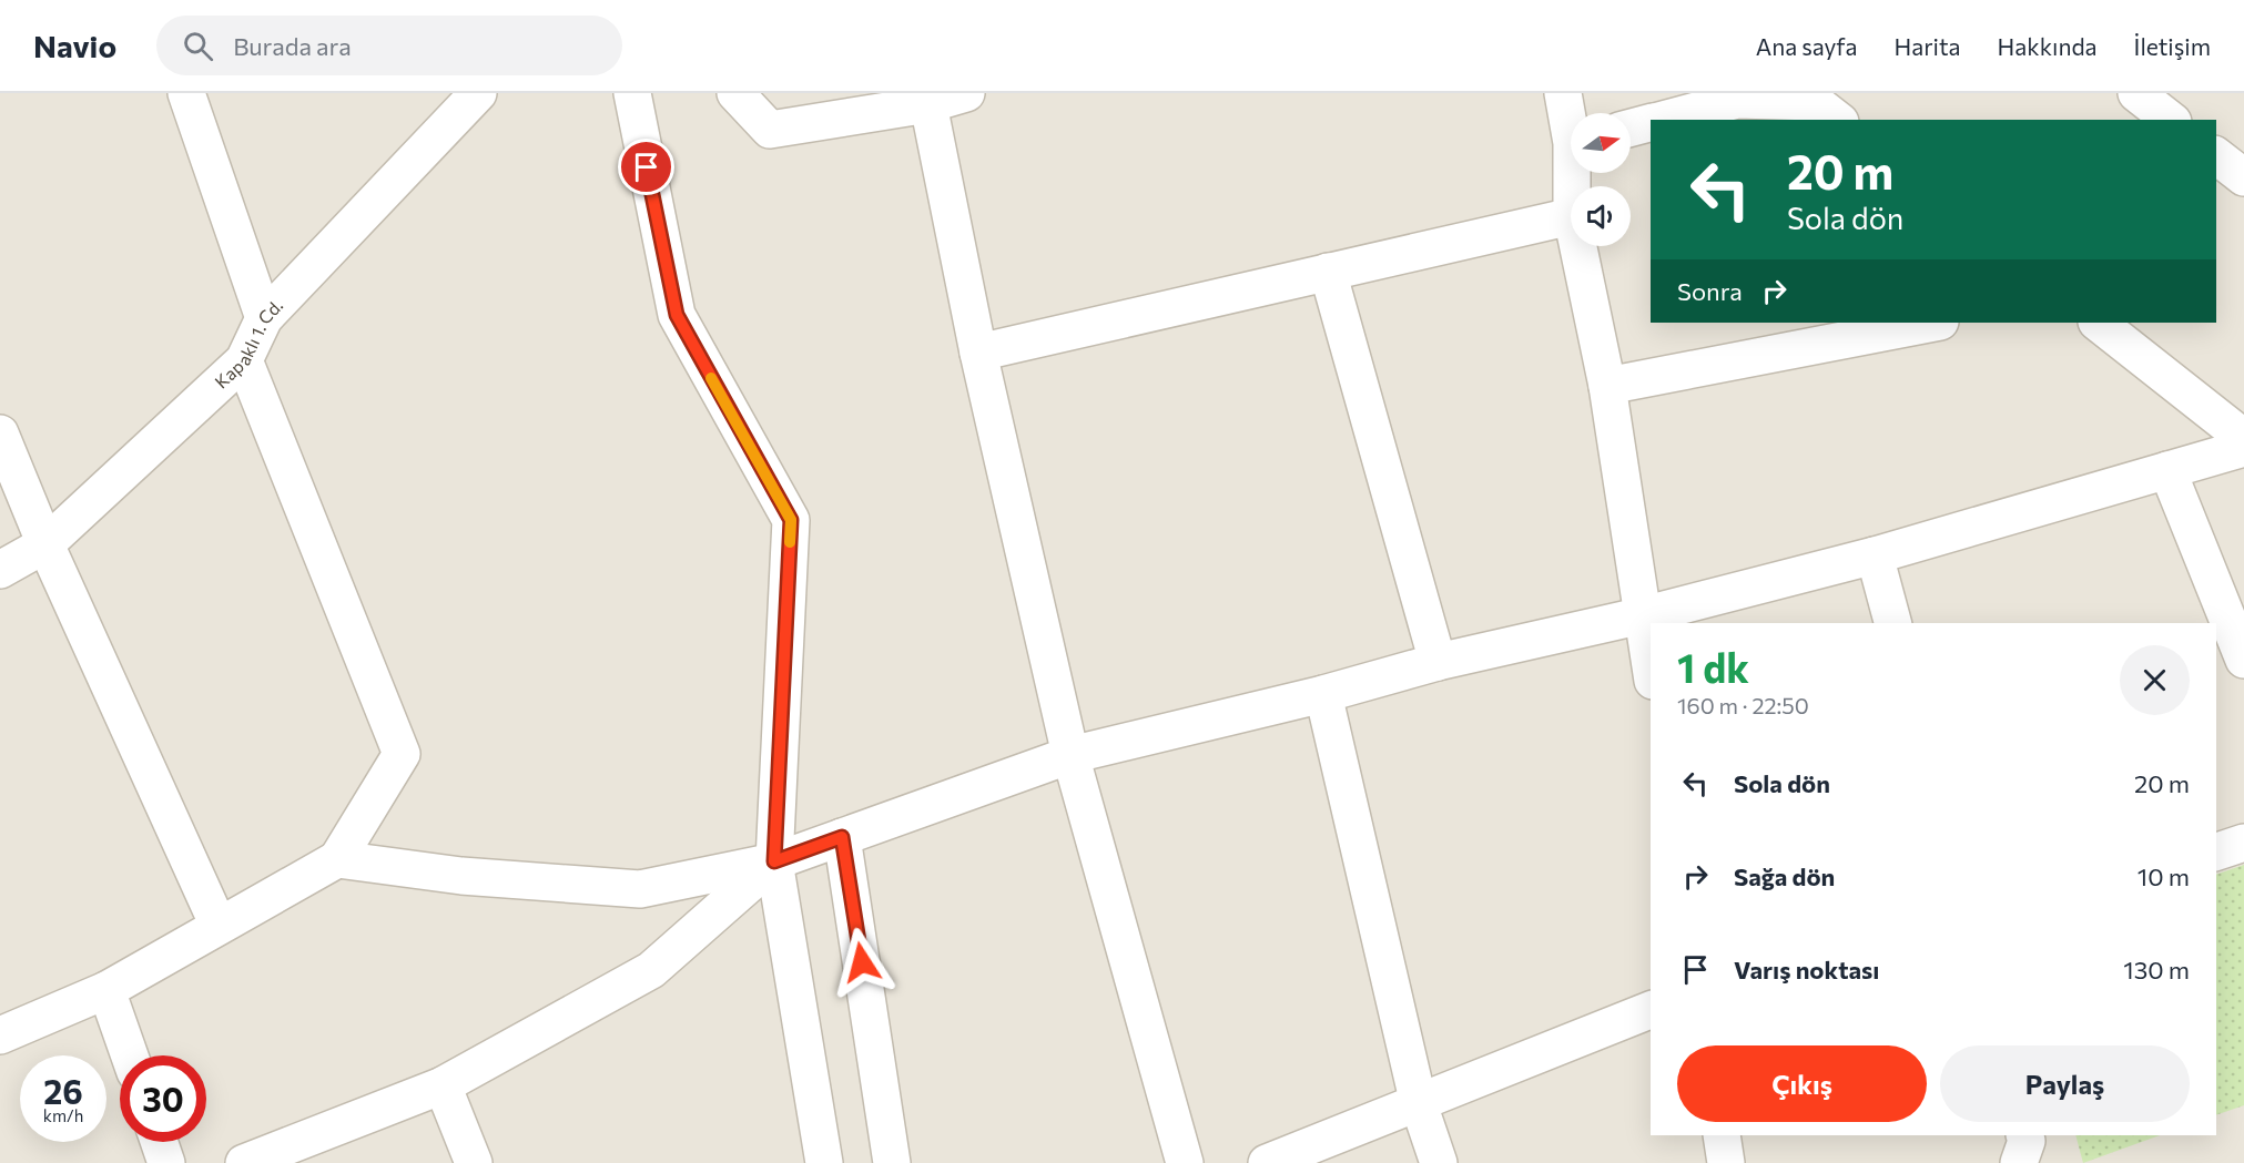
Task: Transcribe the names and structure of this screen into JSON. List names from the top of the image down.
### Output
{
  "streets": {
    "street": ["Kapaklı 1. Cd."]
  },
  "north": "right",
  "page": {
    "header": "Navio",
    "search": "Burada ara",
    "nav": [
      "Ana sayfa",
      "Harita",
      "Hakkında",
      "İletişim"
    ],
    "turn": ["20 m", "Sola dön"],
    "then": "Sonra",
    "heading": ["1 dk", "160 m · 22:50"],
    "list": [
      {
        "name": "Sola dön",
        "value": "20 m"
      },
      {
        "name": "Sağa dön",
        "value": "10 m"
      },
      {
        "name": "Varış noktası",
        "value": "130 m"
      }
    ],
    "buttons": ["Çıkış", "Paylaş"],
    "speed": "26 km/h",
    "limit": "30"
  }
}
